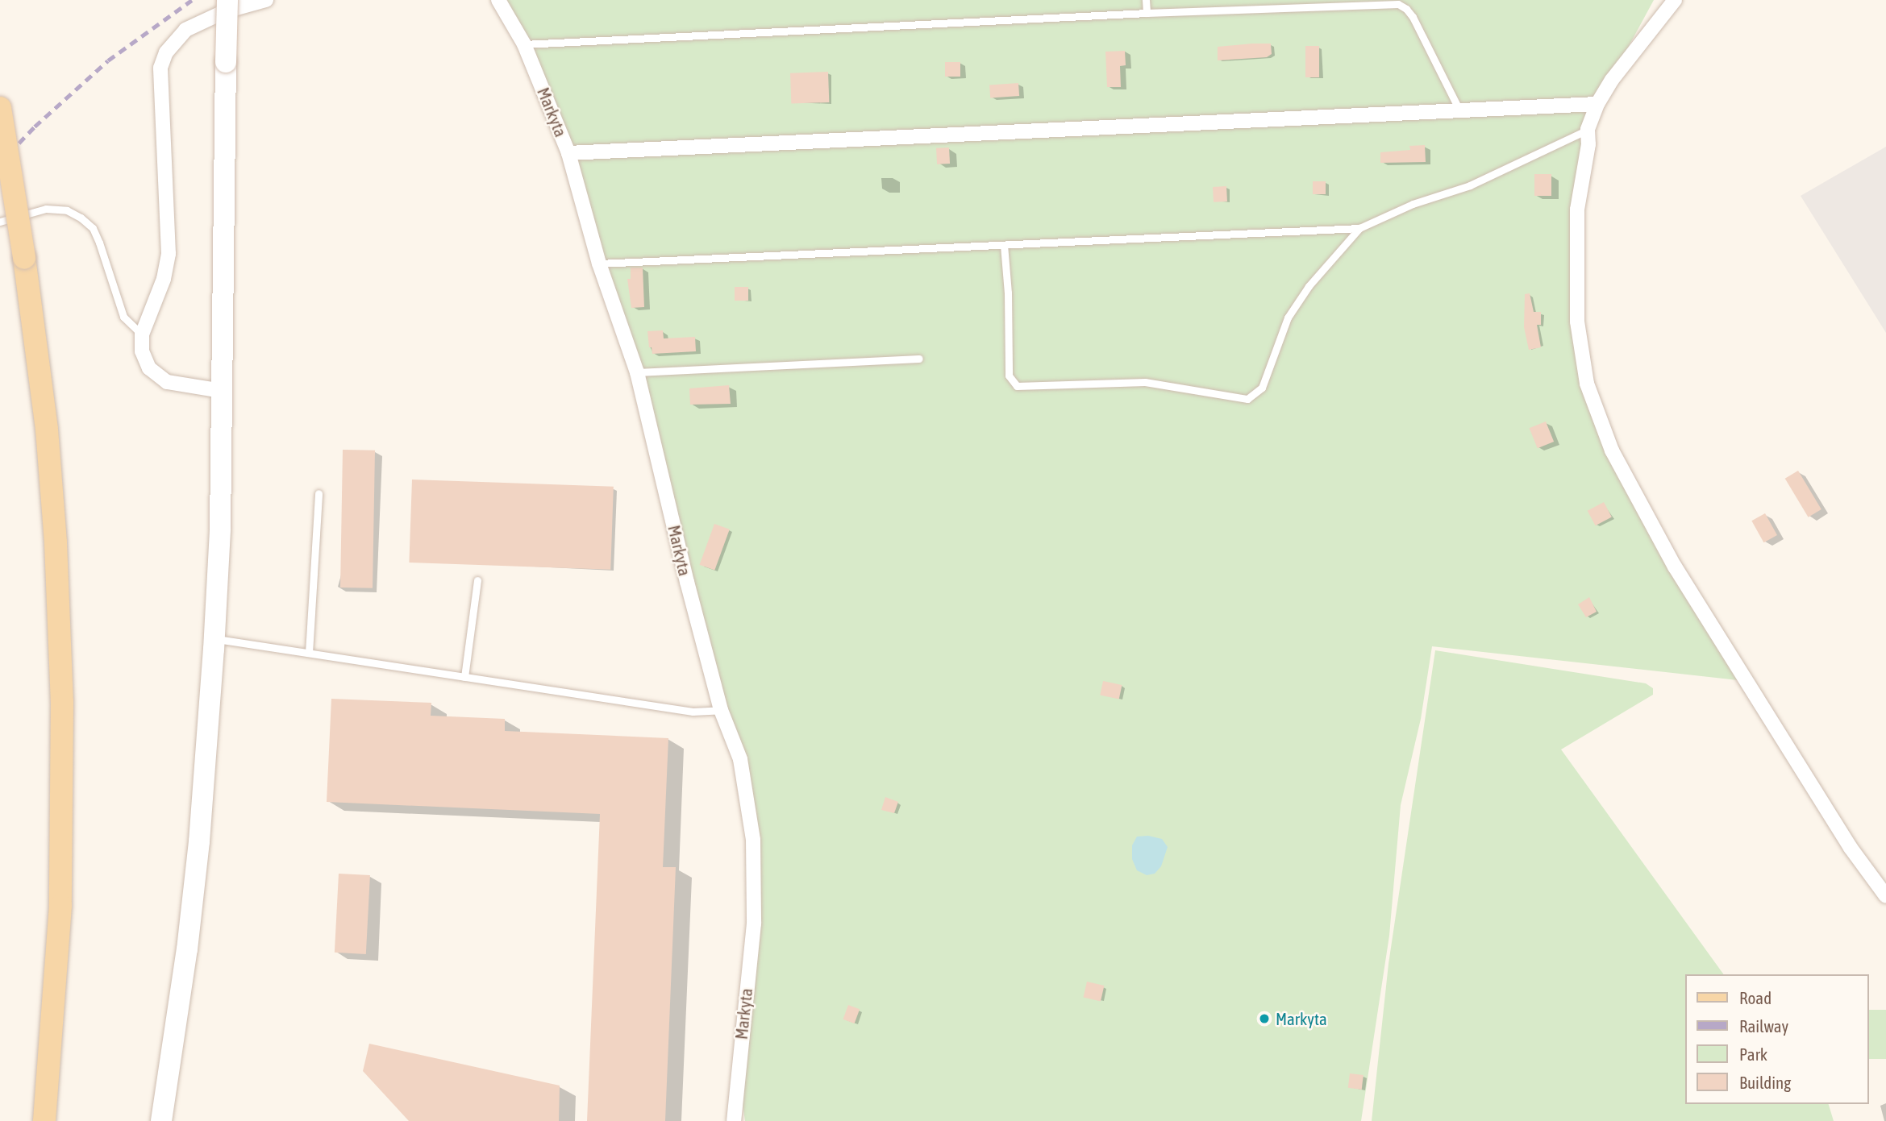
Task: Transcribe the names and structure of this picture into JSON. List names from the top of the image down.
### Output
{
  "streets": {
    "street": ["Markyta"]
  },
  "places": ["Markyta"],
  "legend": [
    "Road",
    "Railway",
    "Park",
    "Building"
  ]
}
